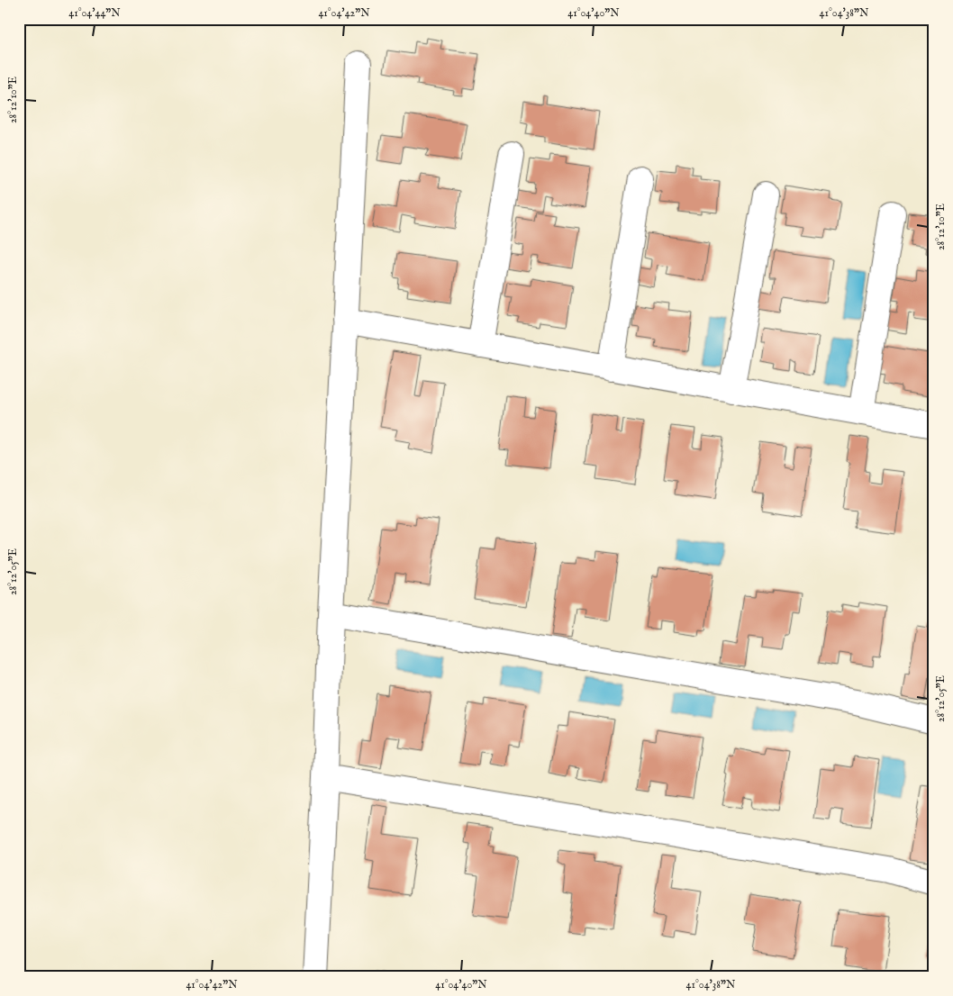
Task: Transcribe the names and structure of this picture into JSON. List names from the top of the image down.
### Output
{
  "coordinates": [
    "41°04'44\"N",
    "41°04'42\"N",
    "41°04'40\"N",
    "41°04'38\"N",
    "28°12'10\"E",
    "28°12'05\"E"
  ]
}
